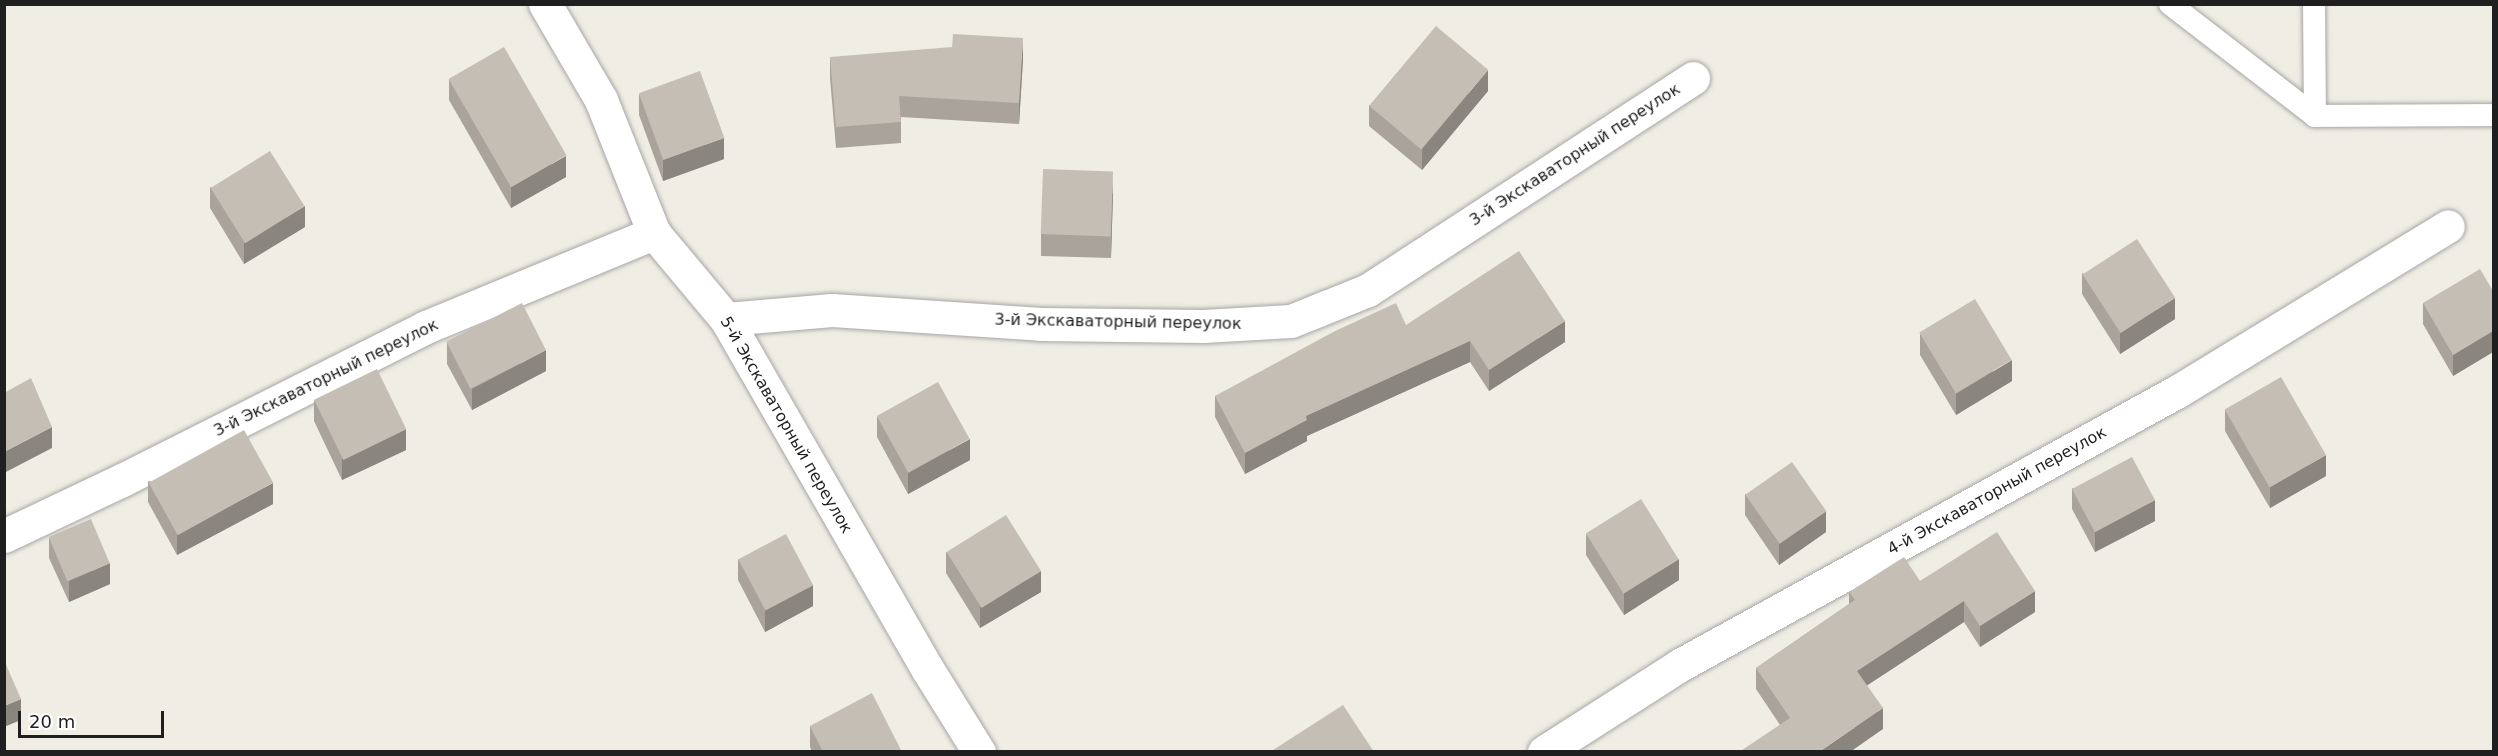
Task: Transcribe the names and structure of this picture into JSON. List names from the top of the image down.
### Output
{
  "streets": {
    "street": ["3-й Экскаваторный переулок", "5-й Экскаваторный переулок", "4-й Экскаваторный переулок"]
  },
  "crossings": [
    ["3-й Экскаваторный переулок", "5-й Экскаваторный переулок"]
  ],
  "scale_bar": "20 m"
}
